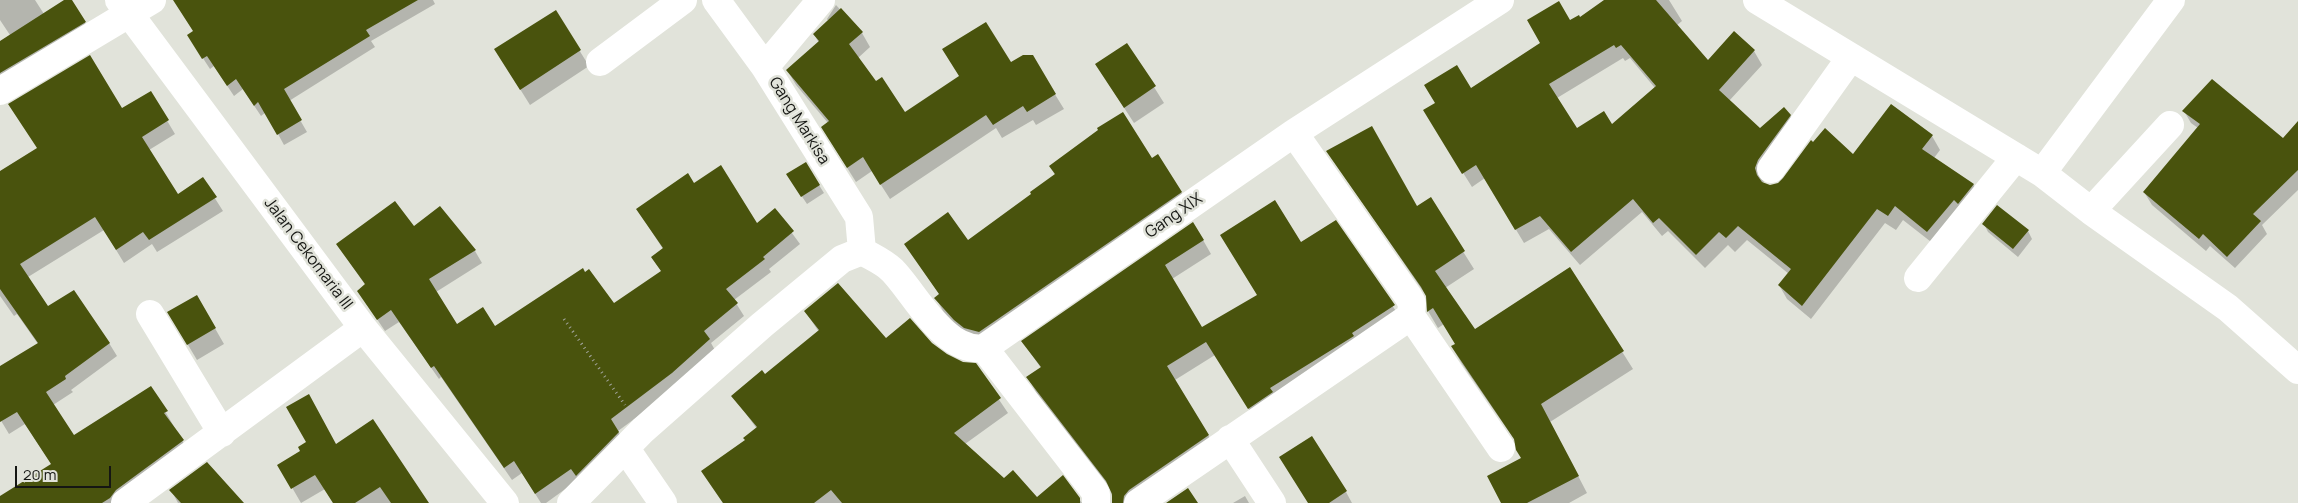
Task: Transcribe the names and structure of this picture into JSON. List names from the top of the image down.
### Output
{
  "streets": {
    "street": ["Gang Markisa", "Gang XIX", "Jalan Cekomaria III"]
  },
  "scale_bar": "20 m"
}
